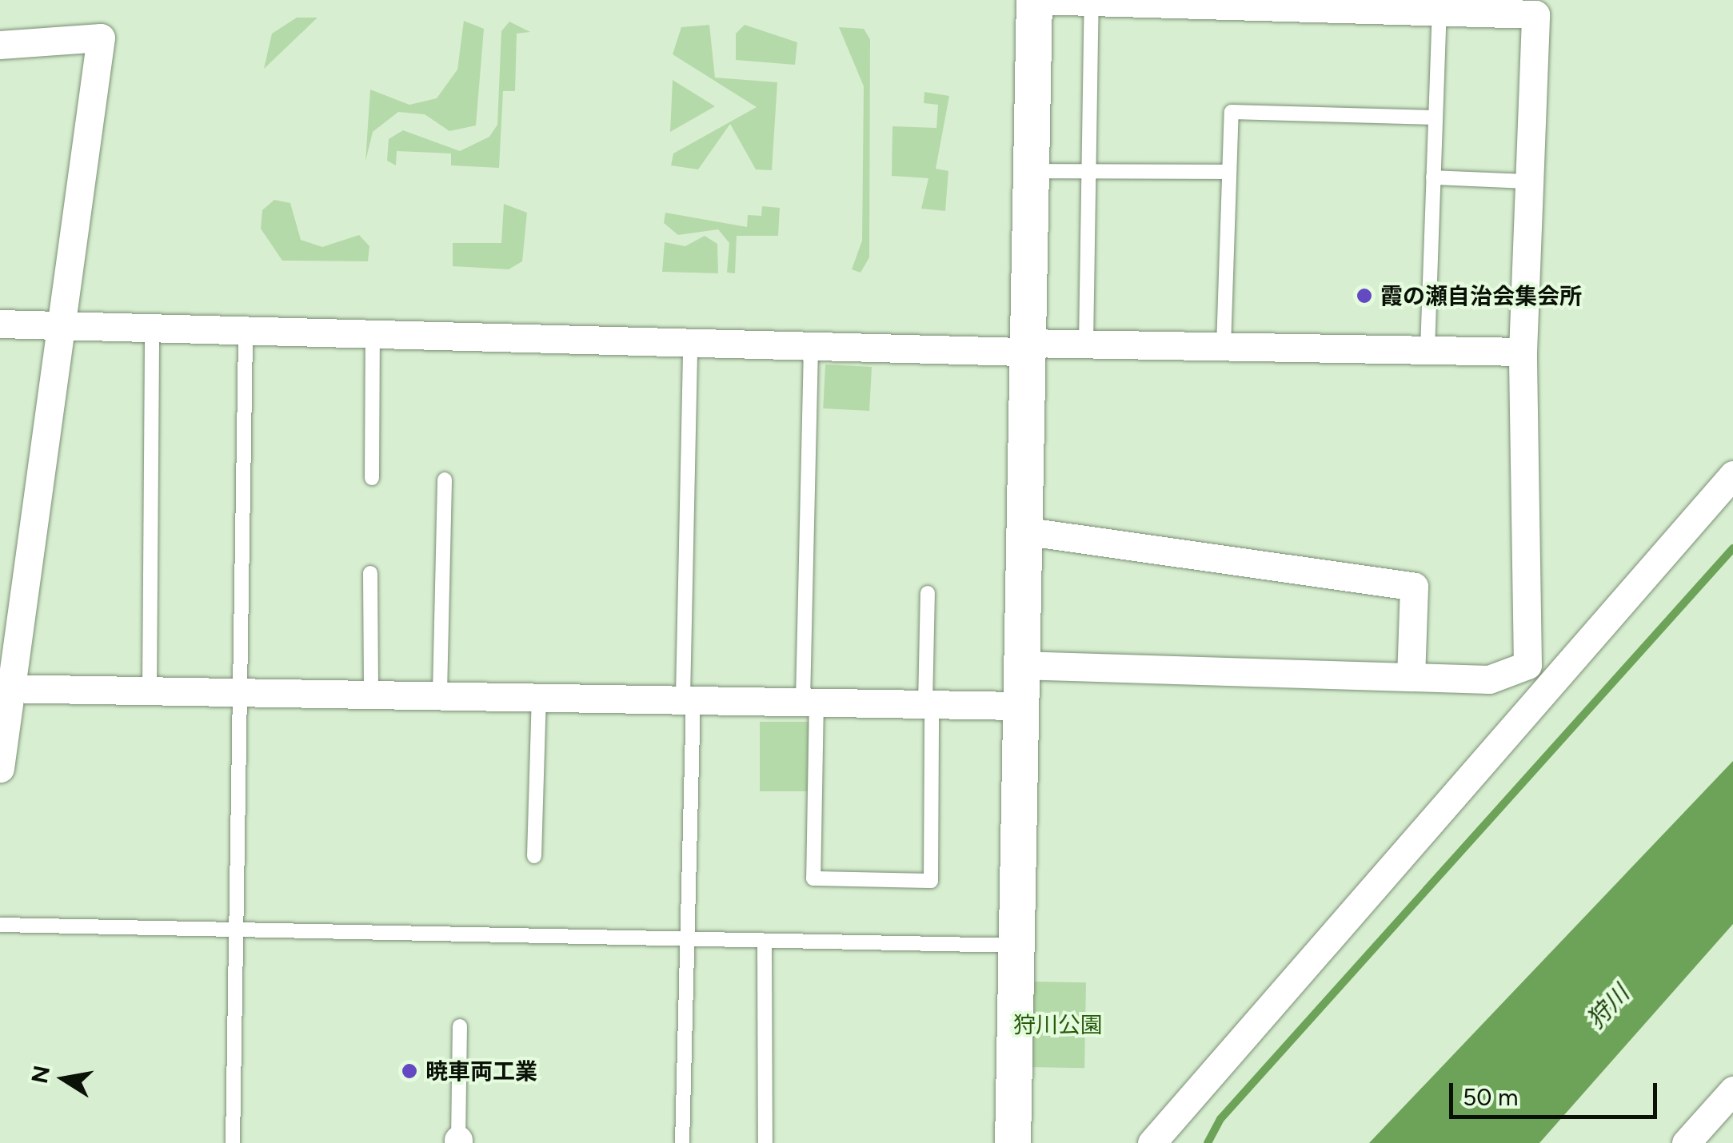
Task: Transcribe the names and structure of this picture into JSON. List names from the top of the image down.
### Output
{
  "water": ["狩川"],
  "parks": ["狩川公園"],
  "places": ["霞の瀬自治会集会所", "暁車両工業"],
  "scale_bar": "50 m",
  "north": "left"
}
